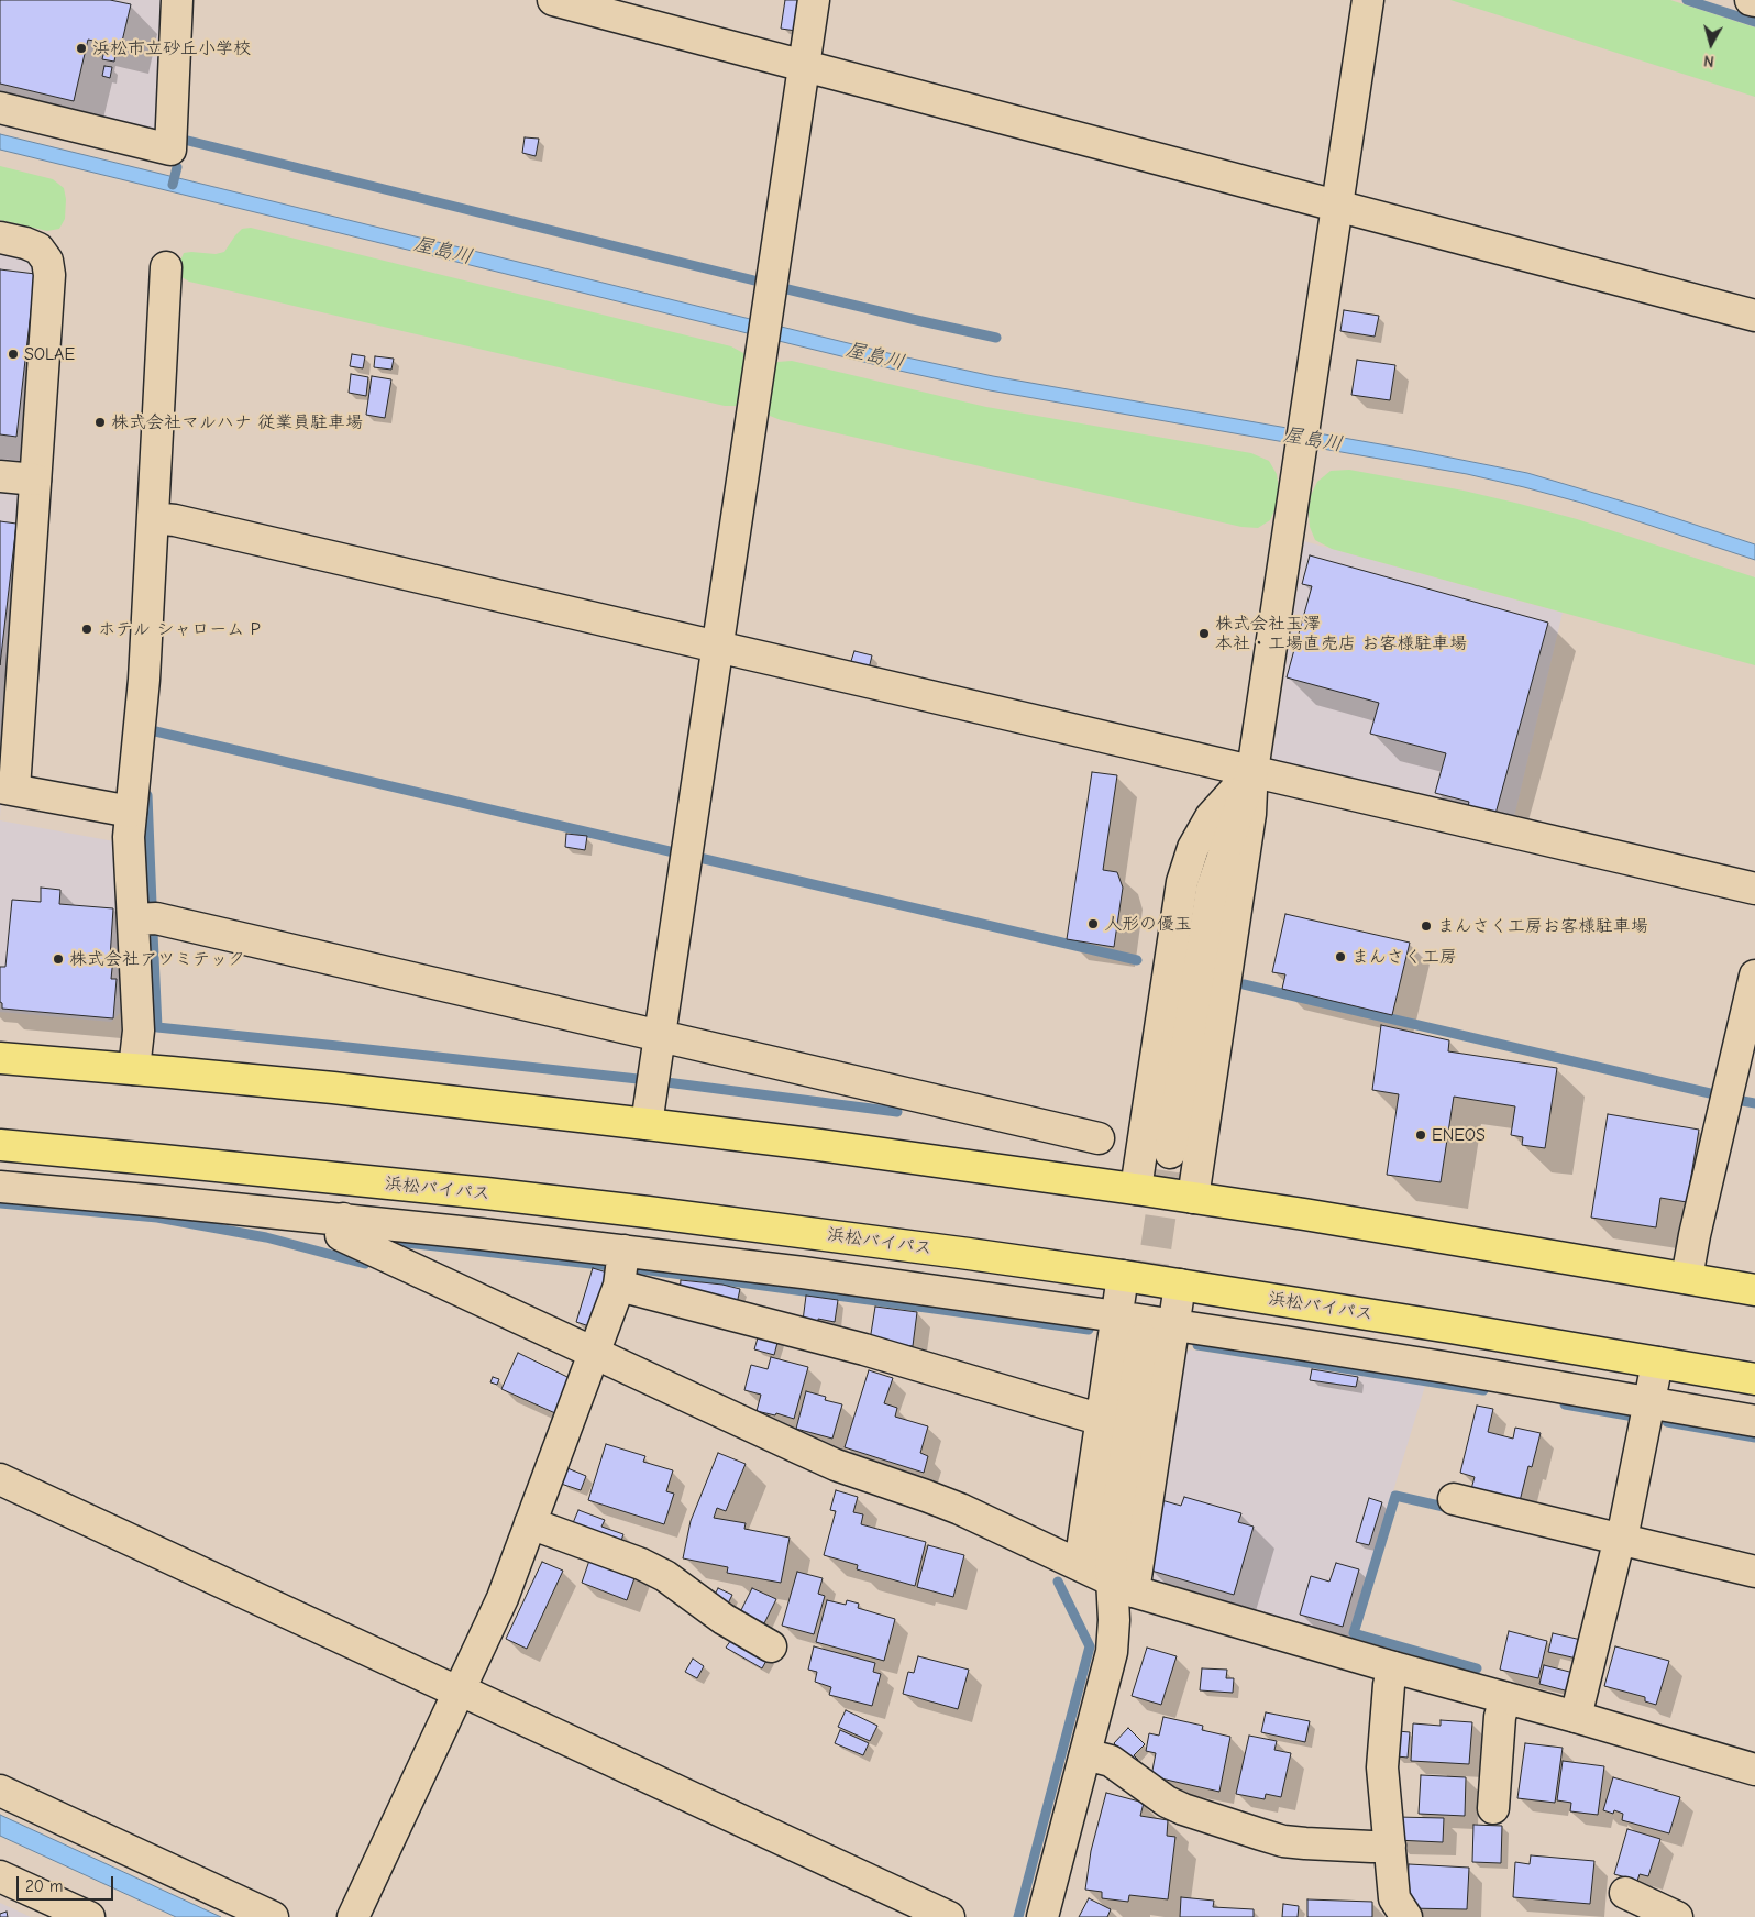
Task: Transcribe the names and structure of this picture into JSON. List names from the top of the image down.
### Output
{
  "streets": {
    "highway": ["浜松バイパス"]
  },
  "water": ["屋島川"],
  "places": [
    "浜松市立砂丘小学校",
    "SOLAE",
    "株式会社マルハナ 従業員駐車場",
    "ホテル シャローム P",
    "株式会社玉澤 本社・工場直売店 お客様駐車場",
    "人形の優玉",
    "まんさく工房お客様駐車場",
    "まんさく工房",
    "株式会社アツミテック",
    "ENEOS"
  ],
  "scale_bar": "20 m",
  "north": "bottom"
}
